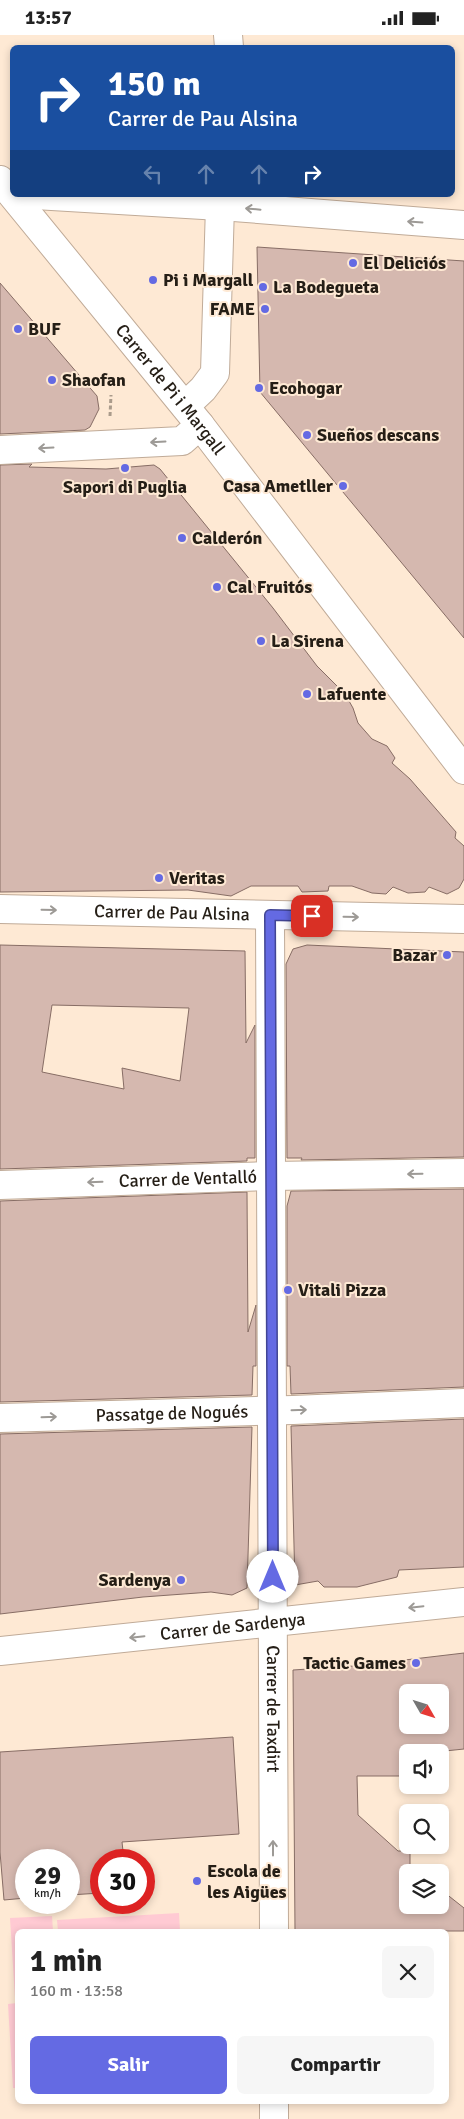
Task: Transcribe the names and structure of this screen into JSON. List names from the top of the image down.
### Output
{
  "streets": {
    "street": [
      "Carrer de Pi i Margall",
      "Carrer de Pau Alsina",
      "Carrer de Ventalló",
      "Passatge de Nogués",
      "Carrer de Sardenya",
      "Carrer de Taxdirt"
    ]
  },
  "crossings": [
    ["Carrer de Pau Alsina", "Carrer de Taxdirt"],
    ["Carrer de Ventalló", "Carrer de Taxdirt"],
    ["Passatge de Nogués", "Carrer de Taxdirt"],
    ["Carrer de Sardenya", "Carrer de Taxdirt"]
  ],
  "one_way": [
    "Carrer de Pau Alsina",
    "Carrer de Ventalló",
    "Passatge de Nogués",
    "Carrer de Sardenya"
  ],
  "places": [
    "El Deliciós",
    "Pi i Margall",
    "La Bodegueta",
    "FAME",
    "BUF",
    "Shaofan",
    "Ecohogar",
    "Sueños descans",
    "Sapori di Puglia",
    "Casa Ametller",
    "Calderón",
    "Cal Fruitós",
    "La Sirena",
    "Lafuente",
    "Veritas",
    "Bazar",
    "Vitali Pizza",
    "Sardenya",
    "Tactic Games",
    "Escola de les Aigües"
  ],
  "north": "bottom right",
  "page": {
    "status": "13:57",
    "turn": ["150 m", "Carrer de Pau Alsina"],
    "speed": "29 km/h",
    "limit": "30",
    "heading": ["1 min", "160 m · 13:58"],
    "buttons": ["Salir", "Compartir"]
  }
}
